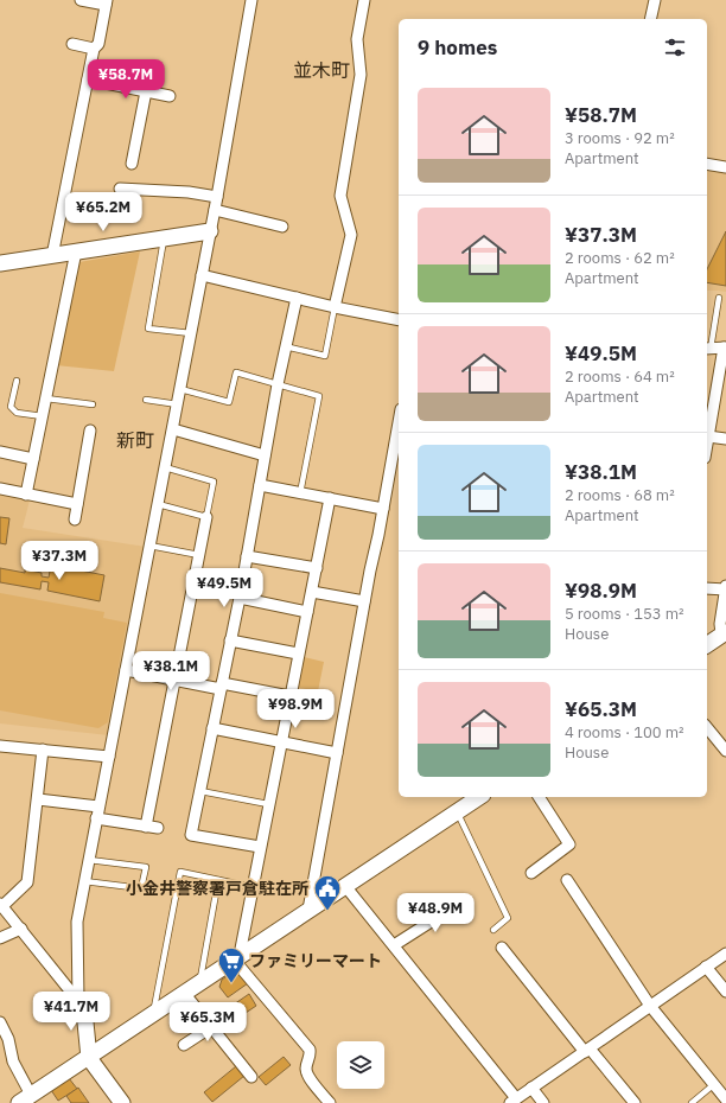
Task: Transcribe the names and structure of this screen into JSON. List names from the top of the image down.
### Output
{
  "districts": ["並木町", "新町"],
  "places": {
    "public building": ["小金井警察署戸倉駐在所"],
    "supermarket": ["ファミリーマート"]
  },
  "page": {
    "heading": "9 homes",
    "price": [
      "¥58.7M",
      "¥65.2M",
      "¥37.3M",
      "¥49.5M",
      "¥38.1M",
      "¥98.9M",
      "¥48.9M",
      "¥41.7M",
      "¥65.3M"
    ],
    "list": [
      {
        "name": "¥58.7M",
        "note": "3 rooms · 92 m² · Apartment"
      },
      {
        "name": "¥37.3M",
        "note": "2 rooms · 62 m² · Apartment"
      },
      {
        "name": "¥49.5M",
        "note": "2 rooms · 64 m² · Apartment"
      },
      {
        "name": "¥38.1M",
        "note": "2 rooms · 68 m² · Apartment"
      },
      {
        "name": "¥98.9M",
        "note": "5 rooms · 153 m² · House"
      },
      {
        "name": "¥65.3M",
        "note": "4 rooms · 100 m² · House"
      }
    ]
  }
}
